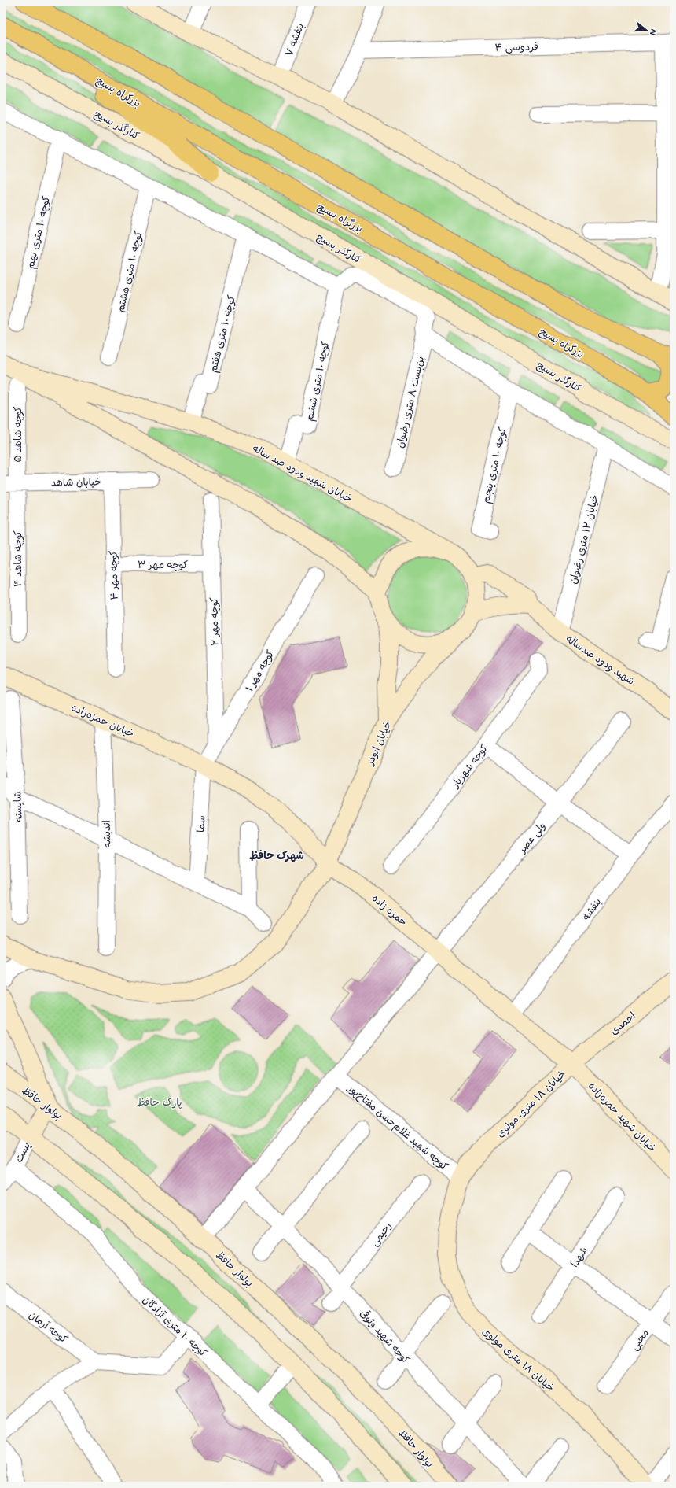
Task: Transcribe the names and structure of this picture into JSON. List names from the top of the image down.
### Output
{
  "streets": {
    "highway": ["بزرگراه بسیج"],
    "street": [
      "بنفشه ۷",
      "فردوسی ۴",
      "کنارگذر بسیج",
      "کوچه ۱۰ متری نهم",
      "کوچه ۱۰ متری هشتم",
      "کوچه ۱۰ متری هفتم",
      "کوچه ۱۰ متری ششم",
      "بن‌بست ۸ متری رضوان",
      "کوچه شاهد ۵",
      "کوچه ۱۰ متری پنجم",
      "خیابان شهید ودود صد ساله",
      "خیابان شاهد",
      "خیابان ۱۲ متری رضوان",
      "کوچه شاهد ۴",
      "کوچه مهر ۳",
      "کوچه مهر ۴",
      "کوچه مهر ۲",
      "شهید ودود صدساله",
      "کوچه مهر ۱",
      "خیابان حمزه‌زاده",
      "خیابان ابوذر",
      "کوچه شهریار",
      "شایسته",
      "سما",
      "اندیشه",
      "ولی عصر",
      "بنفشه",
      "حمزه زاده",
      "احمدی",
      "بولوار حافظ",
      "خیابان ۱۸ متری مولوی",
      "خیابان شهید حمزه‌زاده",
      "کوچه شهید غلام‌حسن مفتاح‌پور",
      "پست",
      "رحیمی",
      "شهدا",
      "کوچه ۱۰ متری آزادگان",
      "کوچه آرمان",
      "کوچه شهید وثوقی",
      "محبی"
    ]
  },
  "crossings": [
    ["کوچه ۱۰ متری هفتم", "خیابان شهید ودود صد ساله"],
    ["کوچه ۱۰ متری ششم", "بن‌بست ۸ متری رضوان"],
    ["کوچه ۱۰ متری ششم", "خیابان شهید ودود صد ساله"],
    ["کوچه شاهد ۵", "خیابان شهید ودود صد ساله"],
    ["کوچه شاهد ۵", "خیابان شاهد"],
    ["کوچه شاهد ۵", "کوچه شاهد ۴"],
    ["خیابان شهید ودود صد ساله", "شهید ودود صدساله"],
    ["خیابان شهید ودود صد ساله", "خیابان ابوذر"],
    ["خیابان شاهد", "کوچه شاهد ۴"],
    ["خیابان شاهد", "کوچه مهر ۴"],
    ["خیابان ۱۲ متری رضوان", "شهید ودود صدساله"],
    ["کوچه مهر ۳", "کوچه مهر ۴"],
    ["کوچه مهر ۳", "کوچه مهر ۲"],
    ["کوچه مهر ۲", "کوچه مهر ۱"],
    ["شهید ودود صدساله", "خیابان ابوذر"],
    ["کوچه مهر ۱", "خیابان حمزه‌زاده"],
    ["کوچه مهر ۱", "سما"],
    ["کوچه مهر ۱", "حمزه زاده"],
    ["خیابان حمزه‌زاده", "سما"],
    ["خیابان حمزه‌زاده", "اندیشه"],
    ["خیابان حمزه‌زاده", "حمزه زاده"],
    ["خیابان ابوذر", "حمزه زاده"],
    ["سما", "حمزه زاده"],
    ["ولی عصر", "حمزه زاده"],
    ["ولی عصر", "کوچه شهید غلام‌حسن مفتاح‌پور"],
    ["ولی عصر", "کوچه شهید وثوقی"],
    ["بنفشه", "حمزه زاده"],
    ["حمزه زاده", "احمدی"],
    ["حمزه زاده", "خیابان ۱۸ متری مولوی"],
    ["حمزه زاده", "خیابان شهید حمزه‌زاده"],
    ["احمدی", "خیابان ۱۸ متری مولوی"],
    ["احمدی", "خیابان شهید حمزه‌زاده"],
    ["خیابان ۱۸ متری مولوی", "خیابان شهید حمزه‌زاده"],
    ["خیابان ۱۸ متری مولوی", "کوچه شهید غلام‌حسن مفتاح‌پور"],
    ["پست", "کوچه ۱۰ متری آزادگان"],
    ["رحیمی", "کوچه شهید وثوقی"]
  ],
  "districts": ["شهرک حافظ"],
  "parks": ["پارک حافظ"],
  "north": "right"
}
